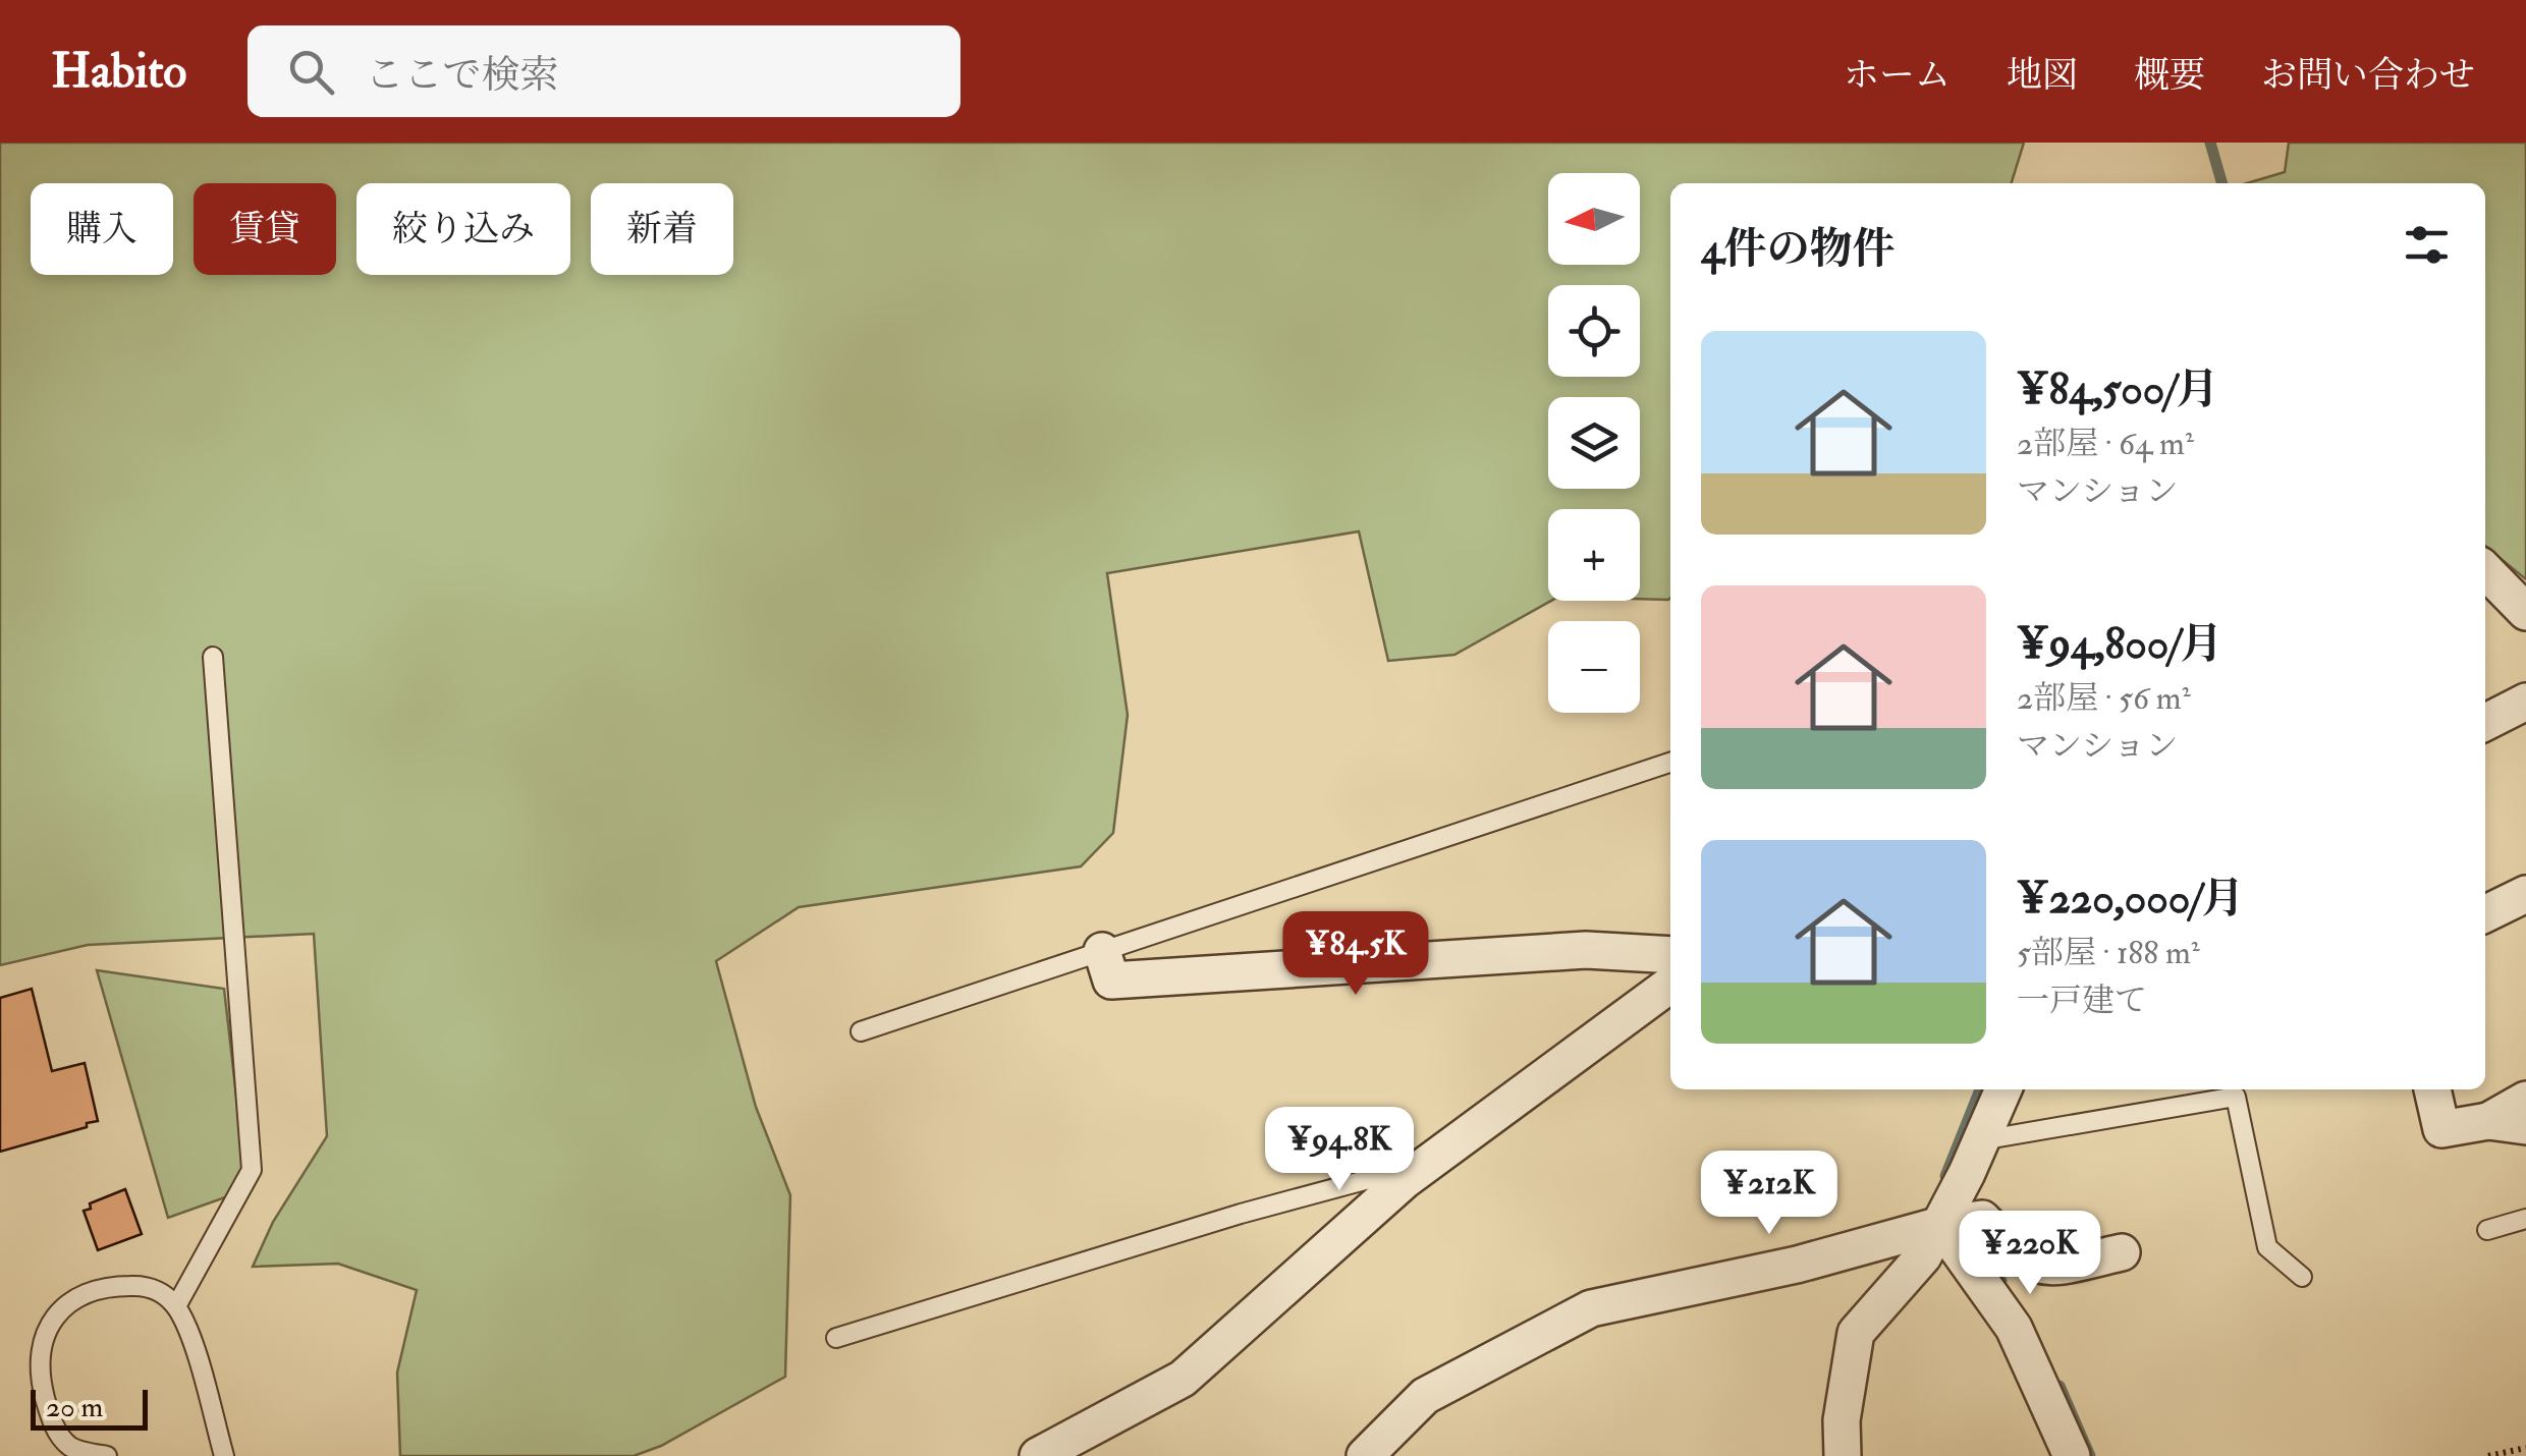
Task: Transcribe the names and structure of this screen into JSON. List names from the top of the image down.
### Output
{
  "scale_bar": "20 m",
  "north": "left",
  "page": {
    "header": "Habito",
    "search": "ここで検索",
    "nav": [
      "ホーム",
      "地図",
      "概要",
      "お問い合わせ"
    ],
    "map_buttons": ["+", "−"],
    "chip": [
      "購入",
      "賃貸",
      "絞り込み",
      "新着"
    ],
    "heading": "4件の物件",
    "list": [
      {
        "name": "¥84,500/月",
        "note": "2部屋 · 64 m² · マンション"
      },
      {
        "name": "¥94,800/月",
        "note": "2部屋 · 56 m² · マンション"
      },
      {
        "name": "¥220,000/月",
        "note": "5部屋 · 188 m² · 一戸建て"
      }
    ],
    "price": [
      "¥84.5K",
      "¥94.8K",
      "¥212K",
      "¥220K"
    ],
    "scale": "20 m"
  }
}
